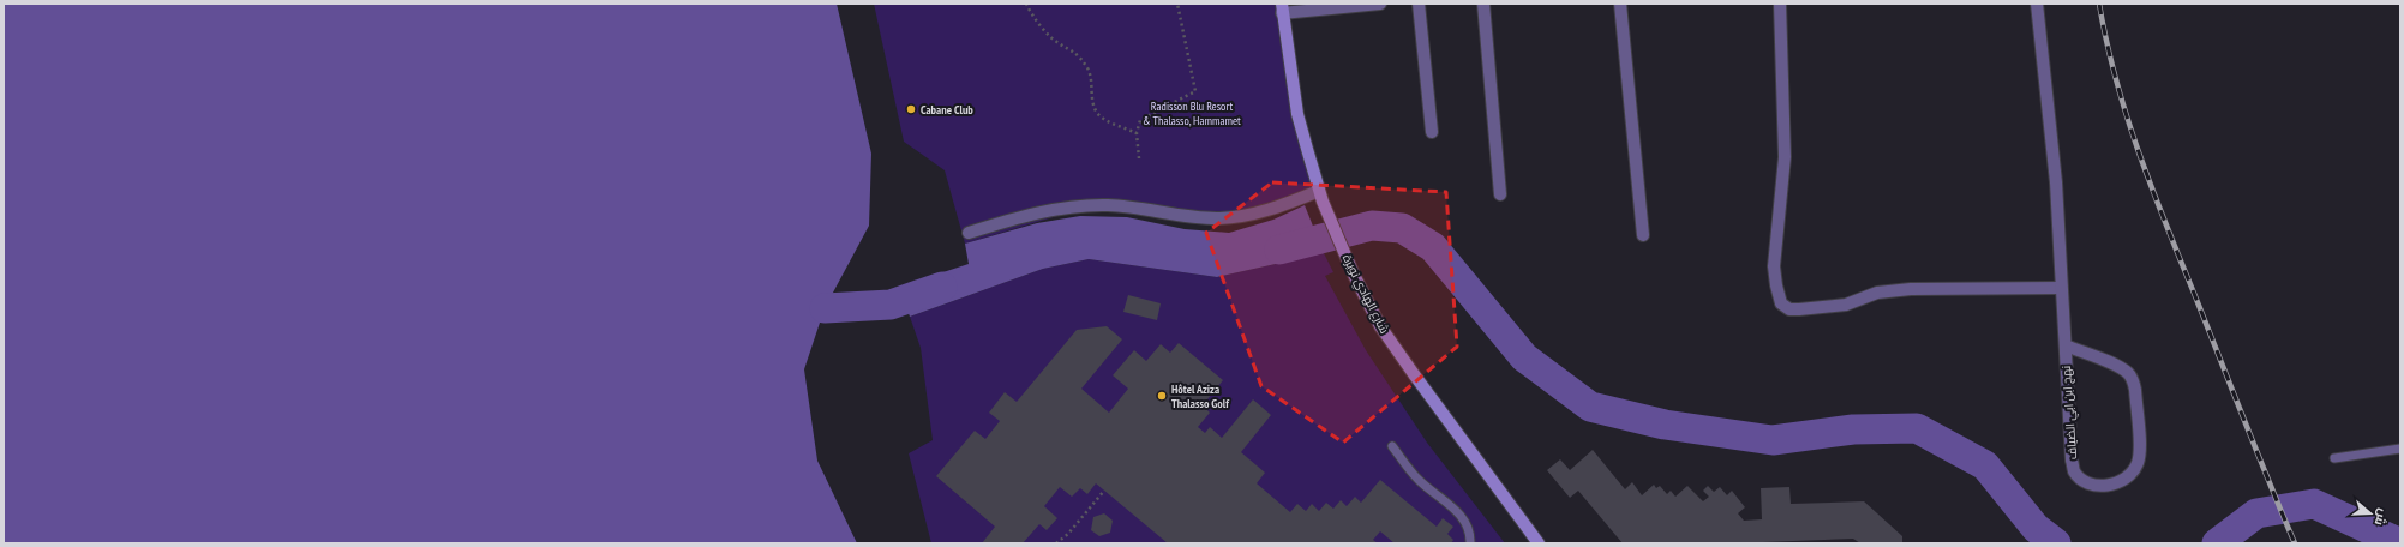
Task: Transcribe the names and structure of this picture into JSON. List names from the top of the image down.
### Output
{
  "streets": {
    "street": ["شارع الهادي نويرة", "نهج ابن ابي الضياف"]
  },
  "parks": ["Radisson Blu Resort & Thalasso, Hammamet"],
  "places": ["Cabane Club", "Hôtel Aziza Thalasso Golf"],
  "north": "right"
}
